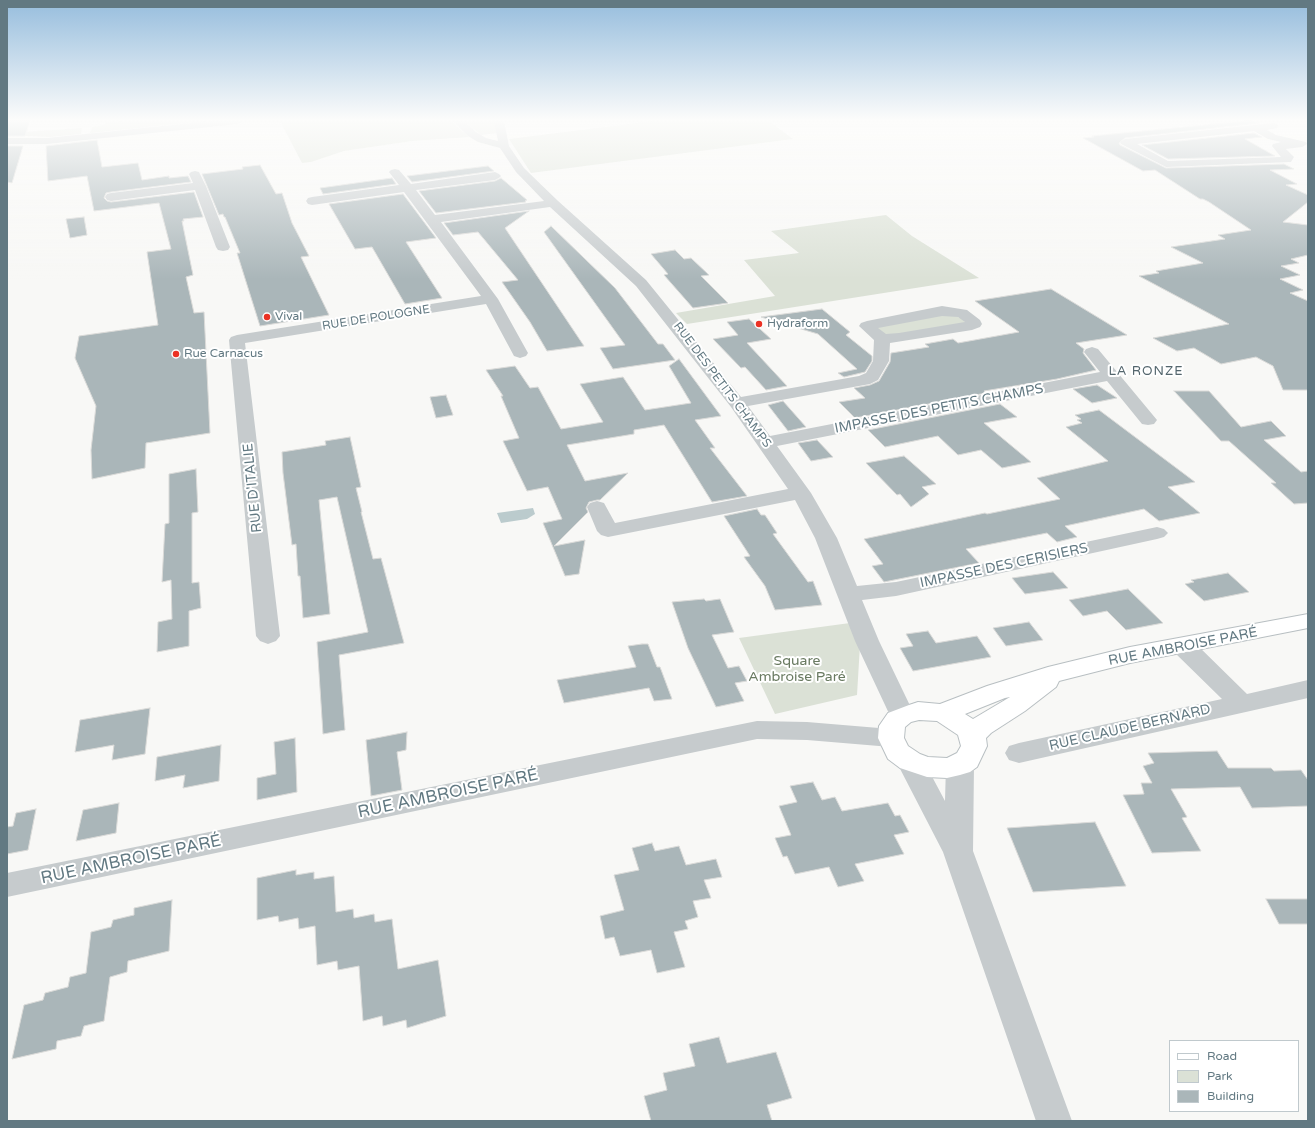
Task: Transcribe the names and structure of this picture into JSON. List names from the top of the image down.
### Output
{
  "streets": {
    "street": [
      "RUE DE POLOGNE",
      "RUE DES PETITS CHAMPS",
      "IMPASSE DES PETITS CHAMPS",
      "RUE D'ITALIE",
      "IMPASSE DES CERISIERS",
      "RUE AMBROISE PARÉ",
      "RUE CLAUDE BERNARD"
    ]
  },
  "crossings": [
    ["RUE DE POLOGNE", "RUE D'ITALIE"],
    ["RUE DES PETITS CHAMPS", "IMPASSE DES PETITS CHAMPS"],
    ["RUE DES PETITS CHAMPS", "IMPASSE DES CERISIERS"],
    ["RUE DES PETITS CHAMPS", "RUE AMBROISE PARÉ"]
  ],
  "districts": ["LA RONZE"],
  "parks": ["Square Ambroise Paré"],
  "places": ["Vival", "Hydraform", "Rue Carnacus"],
  "legend": ["Road", "Park", "Building"]
}
